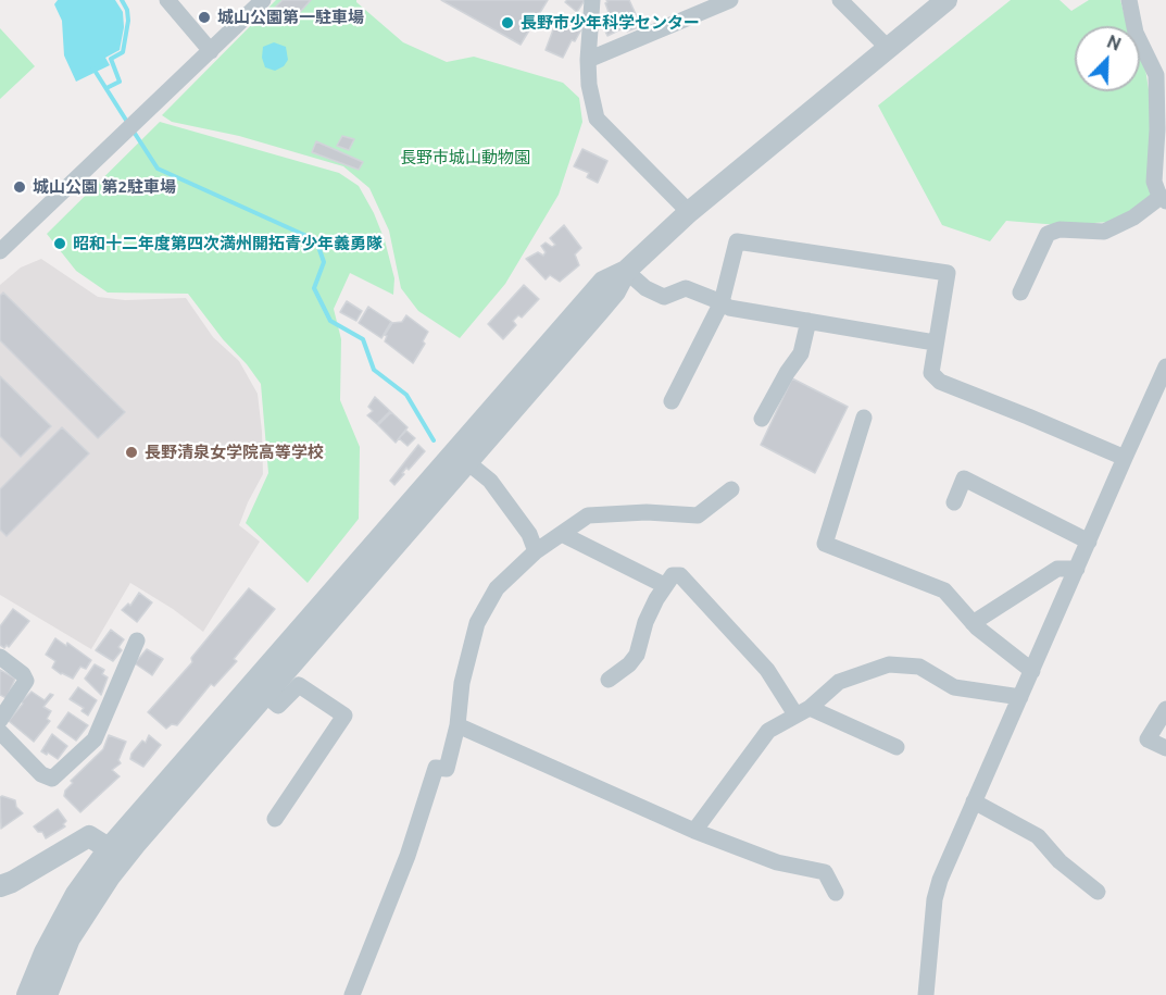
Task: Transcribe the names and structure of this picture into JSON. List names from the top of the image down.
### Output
{
  "parks": ["長野市城山動物園"],
  "places": [
    "城山公園第一駐車場",
    "長野市少年科学センター",
    "城山公園 第2駐車場",
    "昭和十二年度第四次満州開拓青少年義勇隊",
    "長野清泉女学院高等学校"
  ],
  "north": "top right"
}
